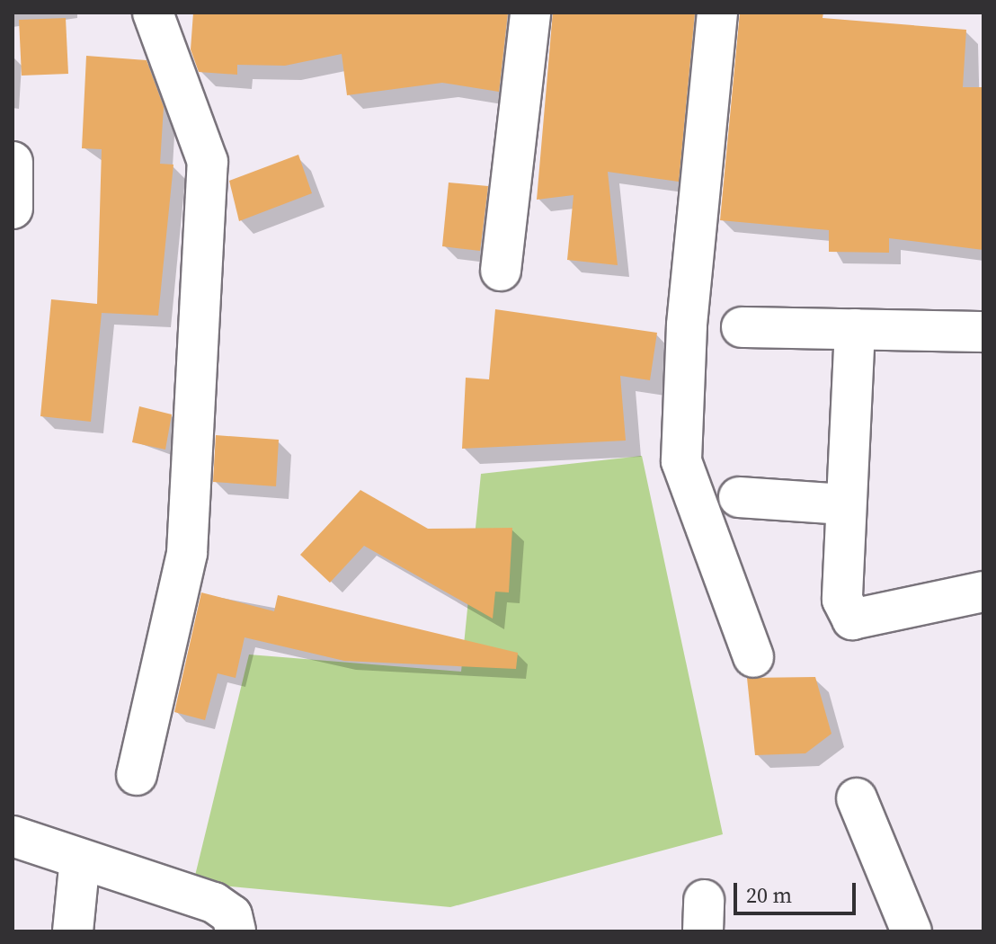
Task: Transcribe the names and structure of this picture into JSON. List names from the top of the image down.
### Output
{
  "scale_bar": "20 m"
}
